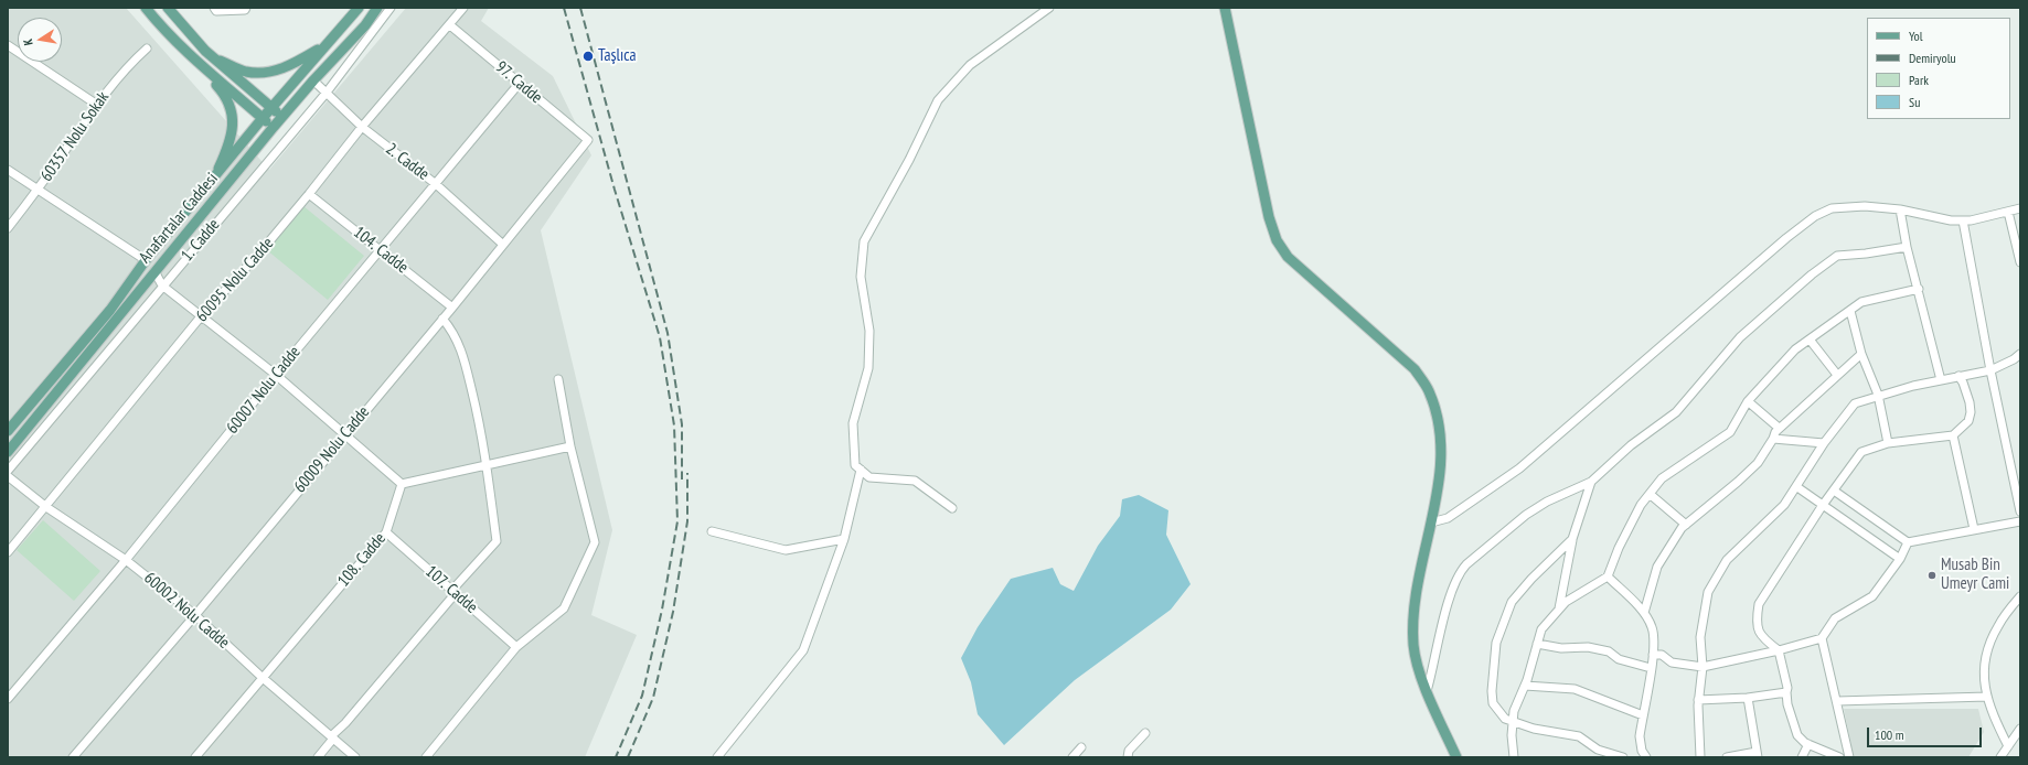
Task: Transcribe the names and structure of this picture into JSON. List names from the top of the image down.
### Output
{
  "streets": {
    "main road": ["Anafartalar Caddesi"],
    "street": [
      "97. Cadde",
      "60357 Nolu Sokak",
      "2. Cadde",
      "1. Cadde",
      "104. Cadde",
      "60095 Nolu Cadde",
      "60007 Nolu Cadde",
      "60009 Nolu Cadde",
      "108. Cadde",
      "107. Cadde",
      "60002 Nolu Cadde"
    ]
  },
  "crossings": [
    ["97. Cadde", "60095 Nolu Cadde"],
    ["97. Cadde", "60007 Nolu Cadde"],
    ["97. Cadde", "60009 Nolu Cadde"],
    ["2. Cadde", "Anafartalar Caddesi"],
    ["2. Cadde", "1. Cadde"],
    ["2. Cadde", "60095 Nolu Cadde"],
    ["2. Cadde", "60007 Nolu Cadde"],
    ["2. Cadde", "60009 Nolu Cadde"],
    ["104. Cadde", "60095 Nolu Cadde"],
    ["104. Cadde", "60007 Nolu Cadde"],
    ["104. Cadde", "60009 Nolu Cadde"],
    ["60095 Nolu Cadde", "60002 Nolu Cadde"],
    ["60007 Nolu Cadde", "60002 Nolu Cadde"],
    ["60009 Nolu Cadde", "60002 Nolu Cadde"],
    ["108. Cadde", "107. Cadde"],
    ["108. Cadde", "60002 Nolu Cadde"]
  ],
  "places": ["Taşlıca", "Musab Bin Umeyr Cami"],
  "legend": [
    "Yol",
    "Demiryolu",
    "Park",
    "Su"
  ],
  "scale_bar": "100 m",
  "north": "left"
}
